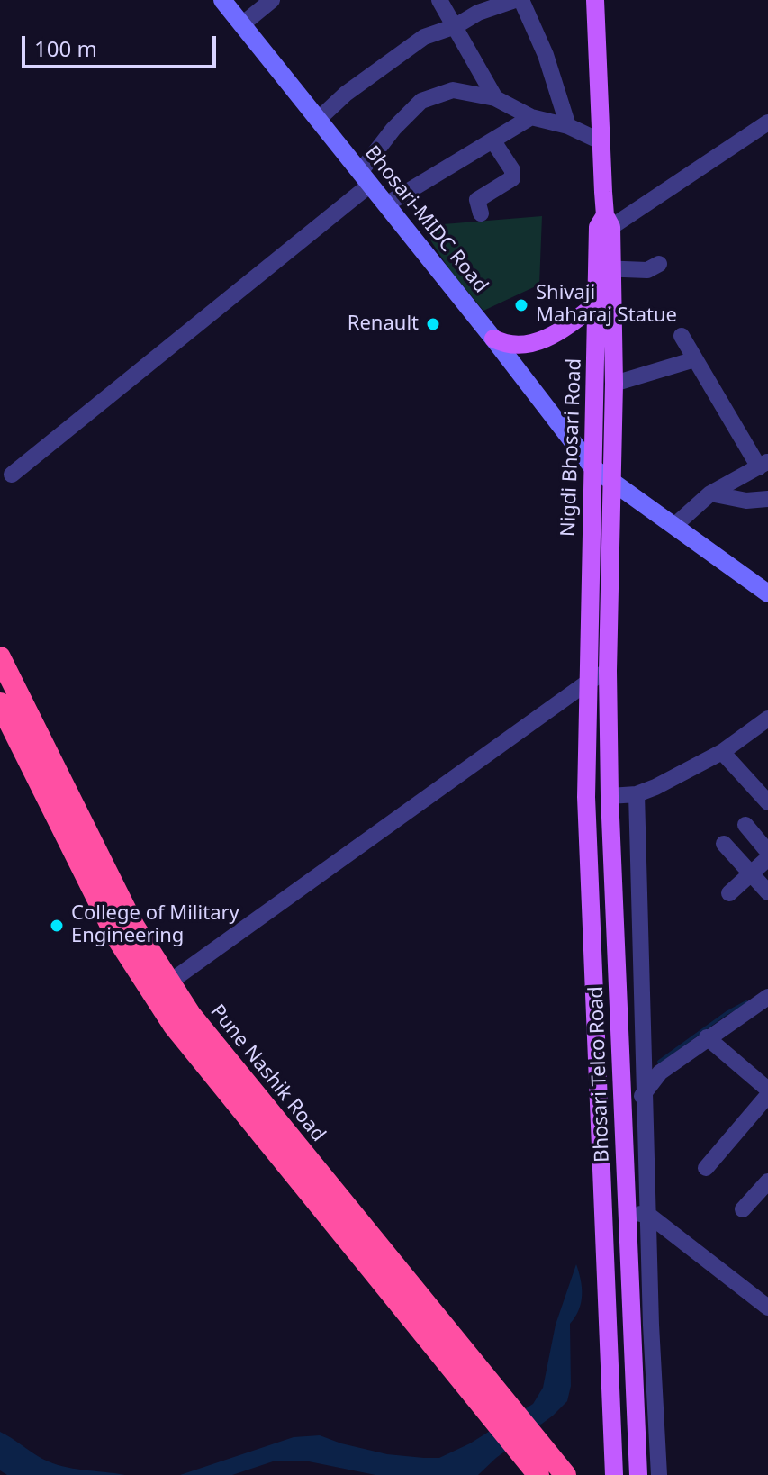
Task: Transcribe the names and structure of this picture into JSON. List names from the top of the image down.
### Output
{
  "streets": {
    "highway": ["Pune Nashik Road"],
    "main road": ["Nigdi Bhosari Road", "Bhosari Telco Road"],
    "street": ["Bhosari-MIDC Road"]
  },
  "crossings": [
    ["Bhosari-MIDC Road", "Nigdi Bhosari Road"],
    ["Nigdi Bhosari Road", "Bhosari Telco Road"]
  ],
  "places": ["Shivaji Maharaj Statue", "Renault", "College of Military Engineering"],
  "scale_bar": "100 m"
}
